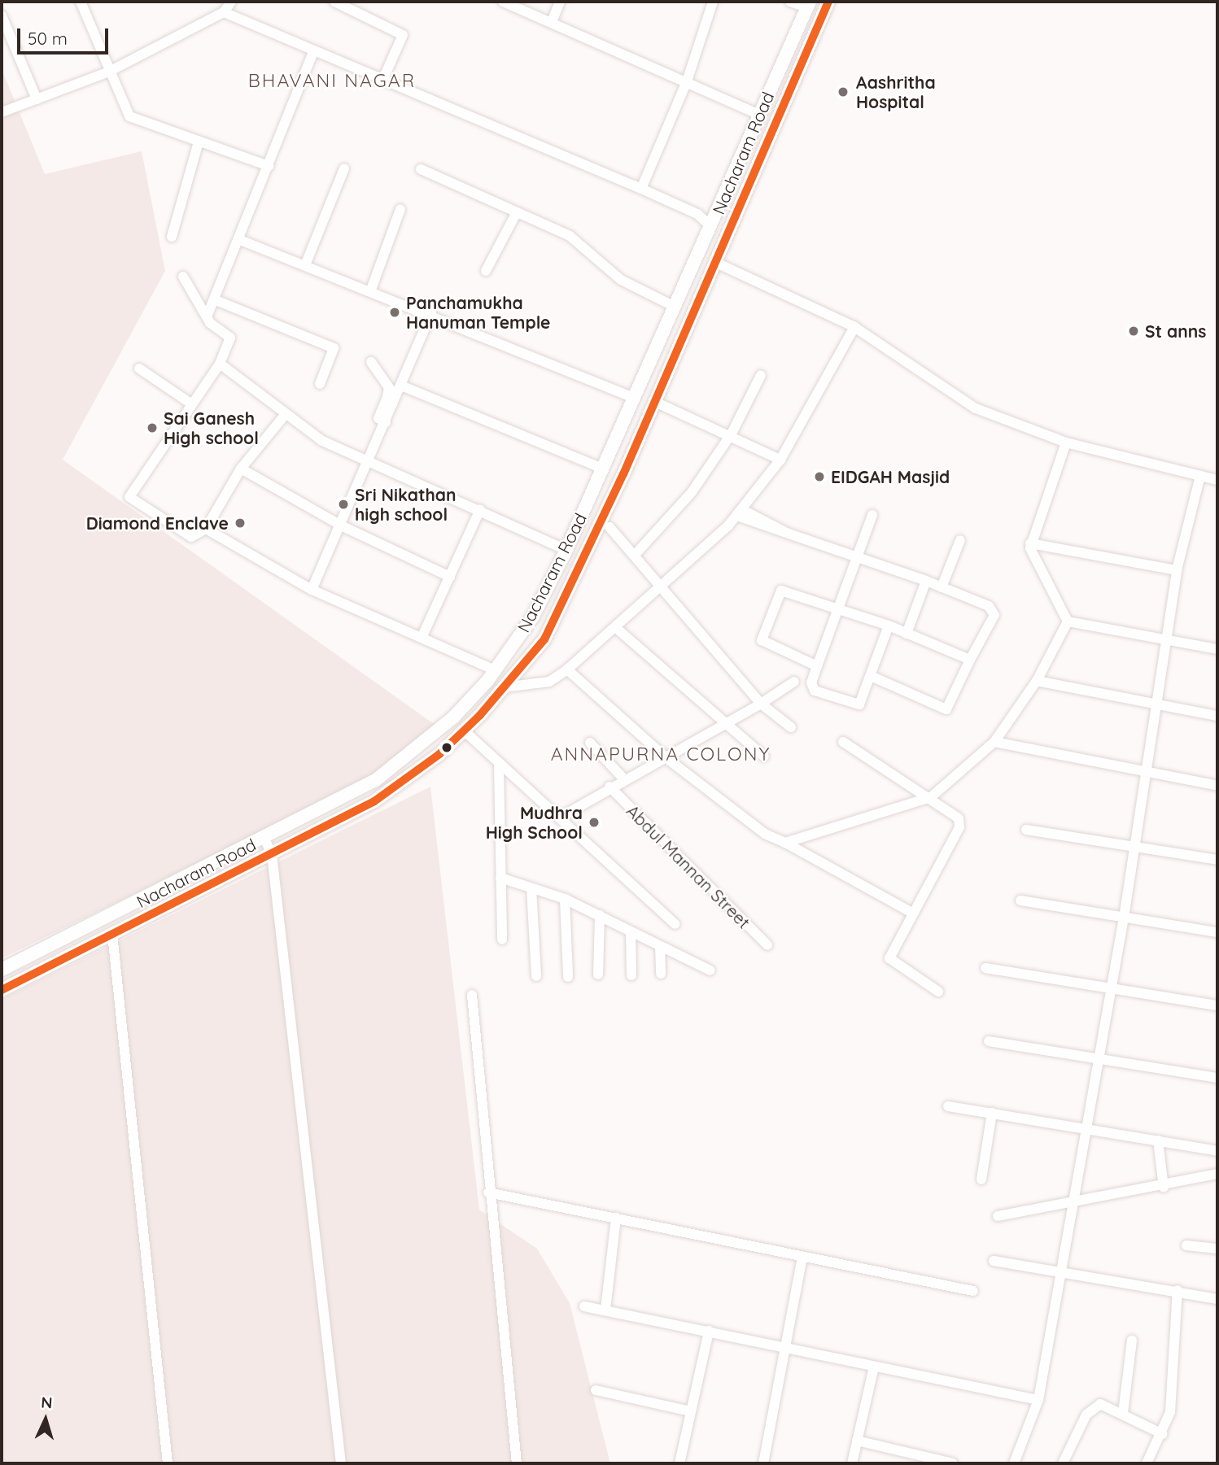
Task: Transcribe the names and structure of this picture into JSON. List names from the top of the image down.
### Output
{
  "streets": {
    "main road": ["Nacharam Road"],
    "street": ["Abdul Mannan Street"]
  },
  "districts": ["BHAVANI NAGAR", "ANNAPURNA COLONY"],
  "places": [
    "Aashritha Hospital",
    "Panchamukha Hanuman Temple",
    "St anns",
    "Sai Ganesh High school",
    "EIDGAH Masjid",
    "Sri Nikathan high school",
    "Diamond Enclave",
    "Mudhra High School"
  ],
  "scale_bar": "50 m",
  "north": "top"
}
